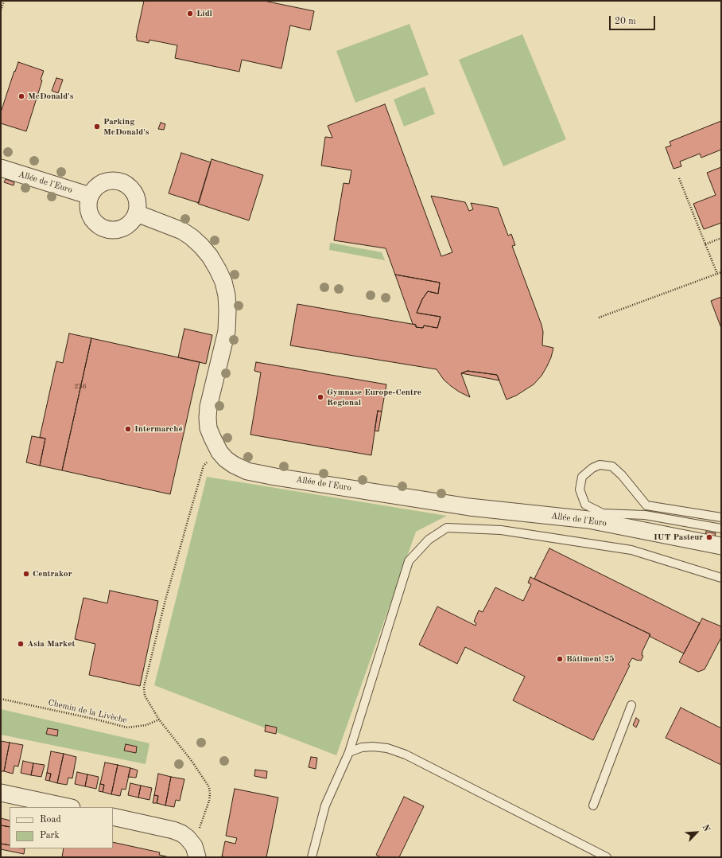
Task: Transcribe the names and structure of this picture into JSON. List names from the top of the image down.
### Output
{
  "streets": {
    "street": ["Allée de l'Euro"],
    "path": ["Chemin de la Livèche"]
  },
  "places": [
    "Lidl",
    "McDonald's",
    "Parking McDonald's",
    "Gymnase Europe-Centre Regional",
    "Intermarché",
    "IUT Pasteur",
    "Centrakor",
    "Asia Market",
    "Bâtiment 25"
  ],
  "house_numbers": ["256"],
  "legend": ["Road", "Park"],
  "scale_bar": "20 m",
  "north": "top right"
}
